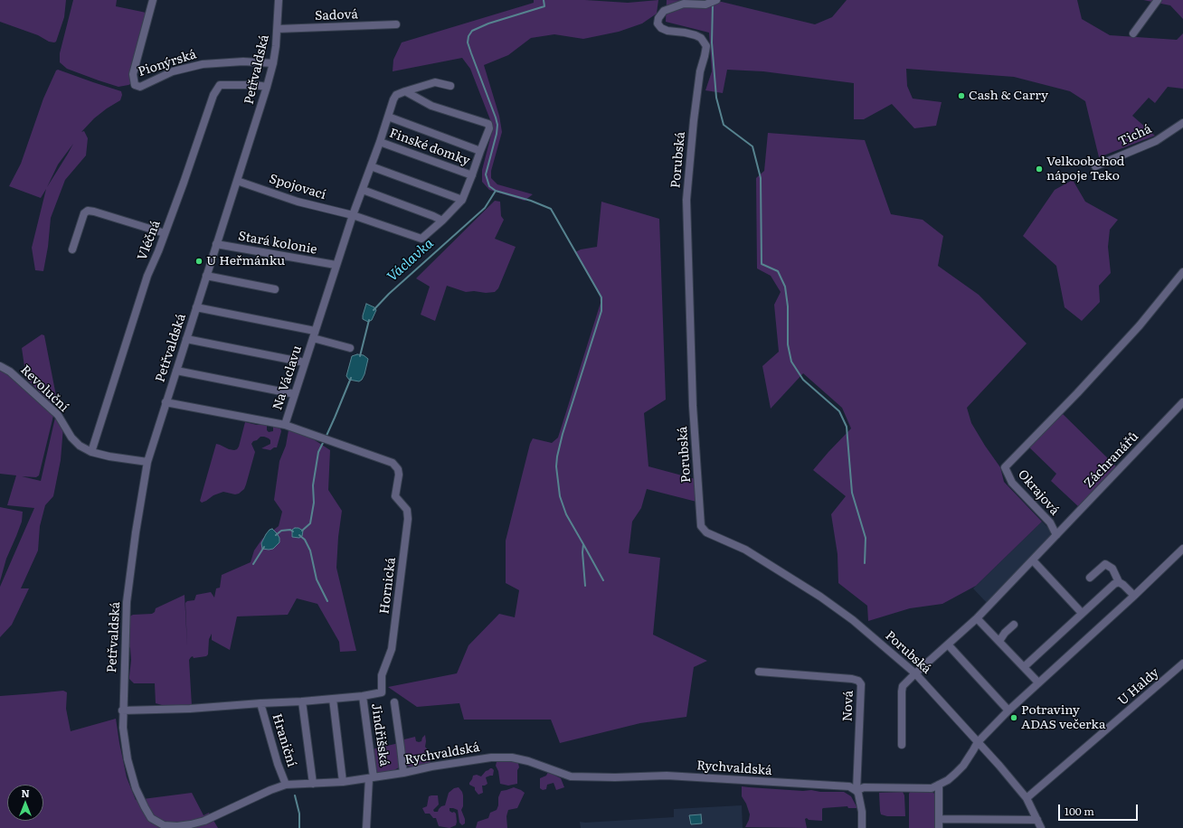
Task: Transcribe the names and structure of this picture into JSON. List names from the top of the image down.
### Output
{
  "streets": {
    "street": [
      "Sadová",
      "Pionýrská",
      "Petřvaldská",
      "Tichá",
      "Finské domky",
      "Porubská",
      "Spojovací",
      "Vléčná",
      "Stará kolonie",
      "Na Václavu",
      "Revoluční",
      "Záchranářů",
      "Okrajová",
      "Hornická",
      "U Haldy",
      "Nová",
      "Jindřišská",
      "Hraniční",
      "Rychvaldská"
    ]
  },
  "crossings": [
    ["Sadová", "Petřvaldská"],
    ["Pionýrská", "Petřvaldská"],
    ["Petřvaldská", "Spojovací"],
    ["Petřvaldská", "Vléčná"],
    ["Petřvaldská", "Stará kolonie"],
    ["Petřvaldská", "Revoluční"],
    ["Petřvaldská", "Hornická"],
    ["Petřvaldská", "Rychvaldská"],
    ["Finské domky", "Spojovací"],
    ["Finské domky", "Stará kolonie"],
    ["Finské domky", "Na Václavu"],
    ["Porubská", "Okrajová"],
    ["Porubská", "U Haldy"],
    ["Porubská", "Rychvaldská"],
    ["Vléčná", "Revoluční"],
    ["Stará kolonie", "Na Václavu"],
    ["Na Václavu", "Hornická"],
    ["Záchranářů", "Okrajová"],
    ["Hornická", "Jindřišská"],
    ["Hornická", "Hraniční"],
    ["Hornická", "Rychvaldská"],
    ["Nová", "Rychvaldská"],
    ["Jindřišská", "Rychvaldská"],
    ["Hraniční", "Rychvaldská"]
  ],
  "water": ["Václavka"],
  "places": [
    "Cash & Carry",
    "Velkoobchod nápoje Teko",
    "U Heřmánku",
    "Potraviny ADAS večerka"
  ],
  "scale_bar": "100 m",
  "north": "top"
}
